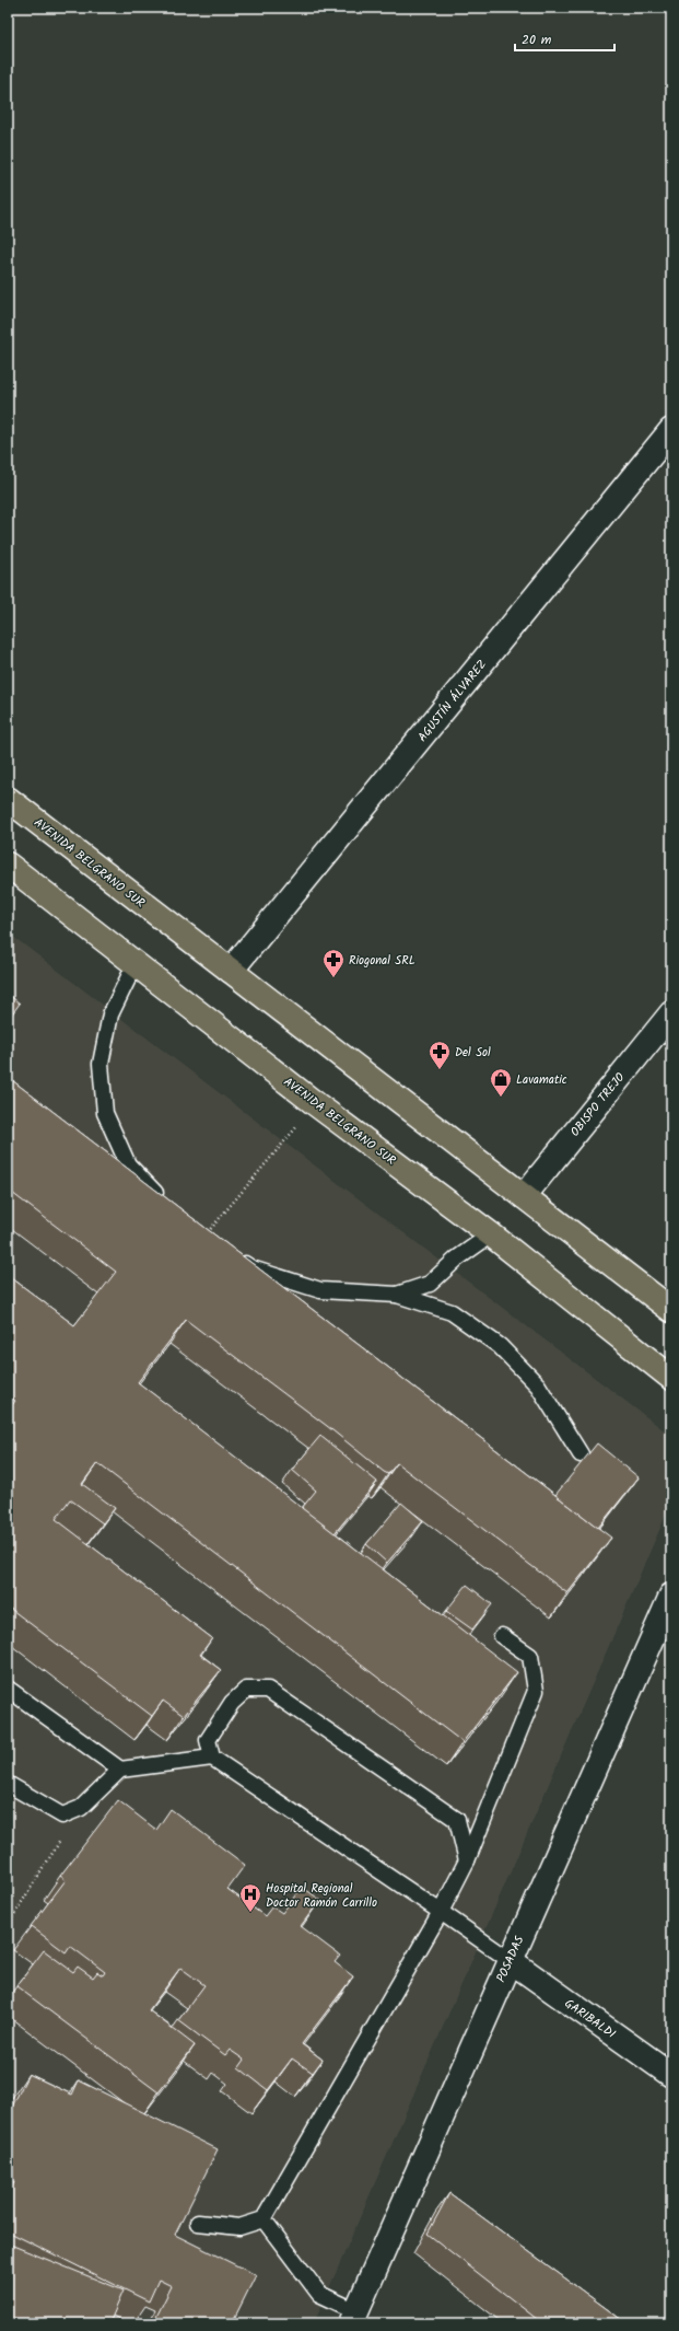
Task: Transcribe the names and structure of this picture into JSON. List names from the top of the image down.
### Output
{
  "streets": {
    "highway": ["AVENIDA BELGRANO SUR"],
    "street": [
      "AGUSTÍN ÁLVAREZ",
      "OBISPO TREJO",
      "POSADAS",
      "GARIBALDI"
    ]
  },
  "crossings": [
    ["AGUSTÍN ÁLVAREZ", "AVENIDA BELGRANO SUR"],
    ["AVENIDA BELGRANO SUR", "OBISPO TREJO"],
    ["POSADAS", "GARIBALDI"]
  ],
  "places": {
    "pharmacy": ["Riogonal SRL", "Del Sol"],
    "shop": ["Lavamatic"],
    "hospital": ["Hospital Regional Doctor Ramón Carrillo"]
  },
  "scale_bar": "20 m"
}
